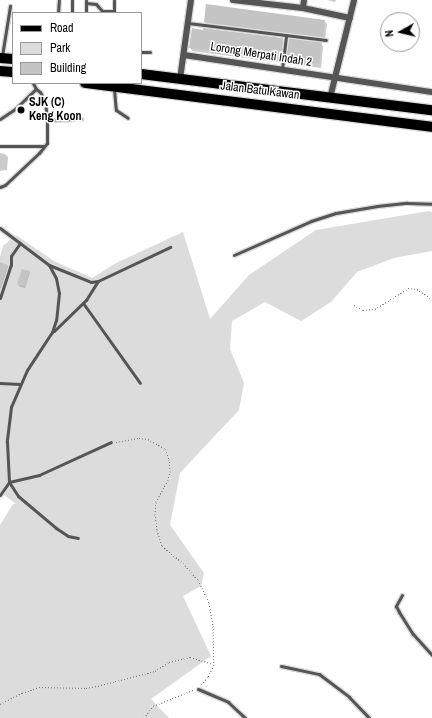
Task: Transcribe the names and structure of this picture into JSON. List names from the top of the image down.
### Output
{
  "streets": {
    "main road": ["Jalan Batu Kawan"],
    "street": ["Lorong Merpati Indah 2"]
  },
  "places": ["SJK (C) Keng Koon"],
  "legend": ["Road", "Park", "Building"],
  "north": "left"
}
